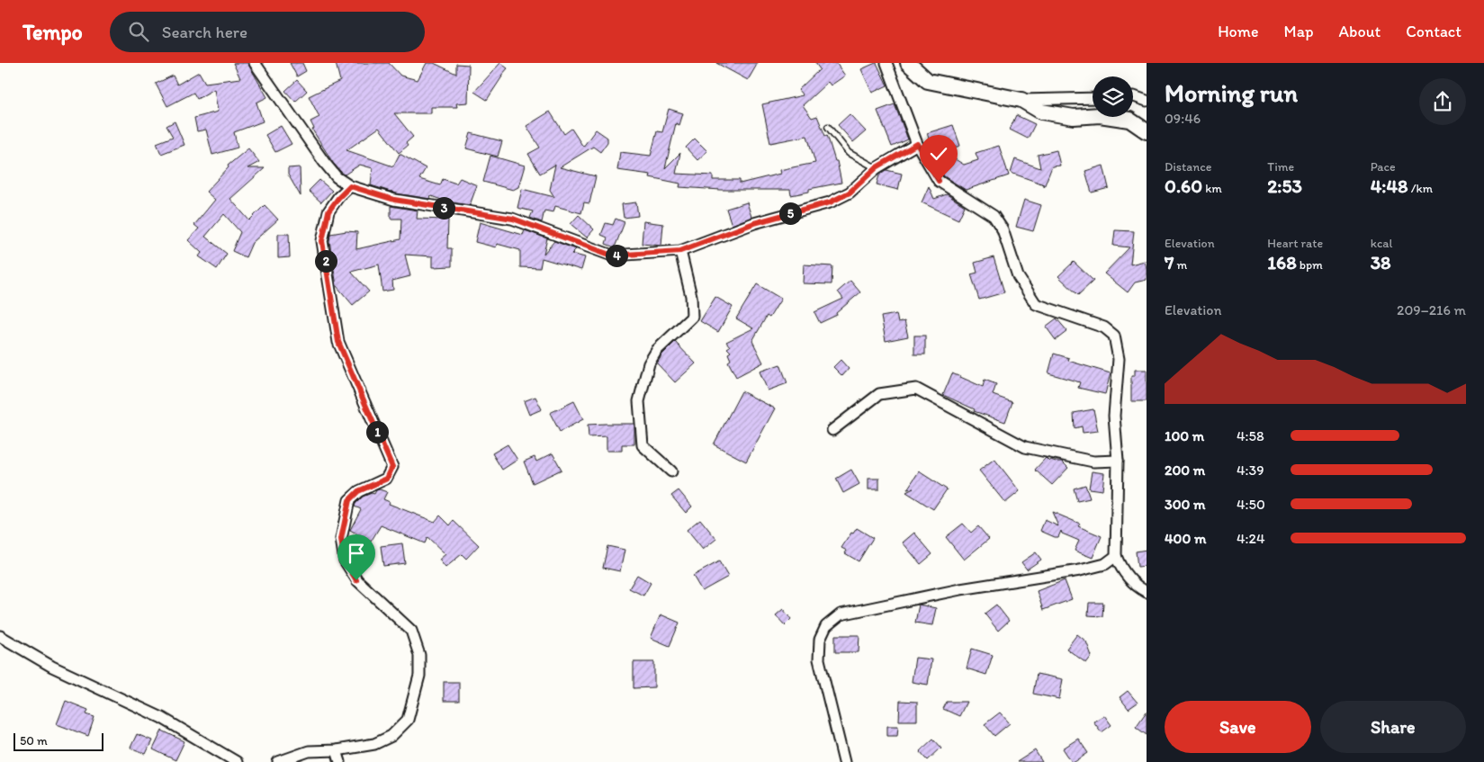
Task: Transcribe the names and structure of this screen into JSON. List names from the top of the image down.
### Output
{
  "scale_bar": "50 m",
  "page": {
    "header": "Tempo",
    "search": "Search here",
    "nav": [
      "Home",
      "Map",
      "About",
      "Contact"
    ],
    "heading": ["Morning run", "09:46"],
    "stats": [
      ["Distance", "0.60 km"],
      ["Time", "2:53"],
      ["Pace", "4:48 /km"],
      ["Elevation", "7 m"],
      ["Heart rate", "168 bpm"],
      ["kcal", "38"]
    ],
    "pins": [
      "3",
      "5",
      "4",
      "2",
      "1"
    ],
    "chart": ["Elevation", "209–216 m"],
    "list": [
      {
        "name": "100 m",
        "note": "4:58"
      },
      {
        "name": "200 m",
        "note": "4:39"
      },
      {
        "name": "300 m",
        "note": "4:50"
      },
      {
        "name": "400 m",
        "note": "4:24"
      }
    ],
    "buttons": ["Save", "Share"],
    "scale": "50 m"
  }
}
